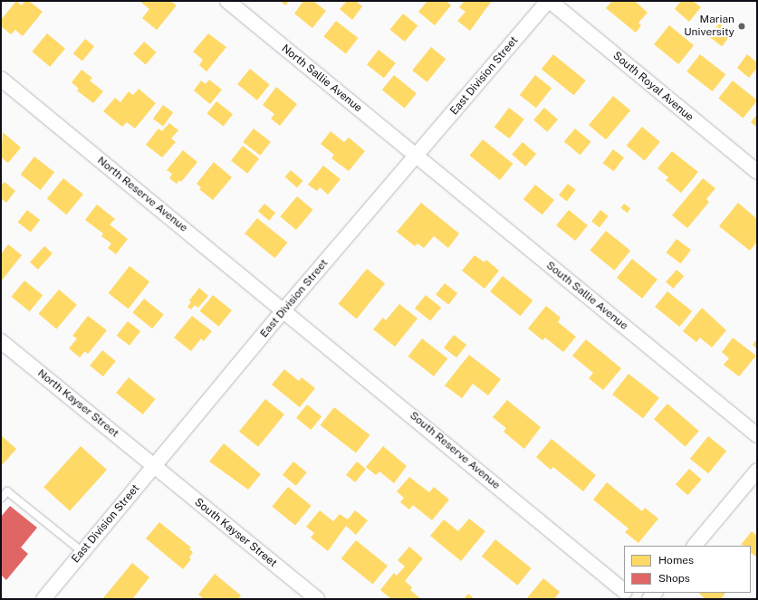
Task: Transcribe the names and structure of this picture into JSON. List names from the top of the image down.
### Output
{
  "streets": {
    "street": [
      "East Division Street",
      "North Sallie Avenue",
      "South Royal Avenue",
      "North Reserve Avenue",
      "South Sallie Avenue",
      "North Kayser Street",
      "South Reserve Avenue",
      "South Kayser Street"
    ]
  },
  "crossings": [
    ["East Division Street", "North Sallie Avenue"],
    ["East Division Street", "South Royal Avenue"],
    ["East Division Street", "North Reserve Avenue"],
    ["East Division Street", "South Sallie Avenue"],
    ["East Division Street", "North Kayser Street"],
    ["East Division Street", "South Reserve Avenue"],
    ["East Division Street", "South Kayser Street"],
    ["North Sallie Avenue", "South Sallie Avenue"],
    ["North Reserve Avenue", "South Reserve Avenue"],
    ["North Kayser Street", "South Kayser Street"]
  ],
  "places": ["Marian University"],
  "legend": ["Homes", "Shops"]
}
